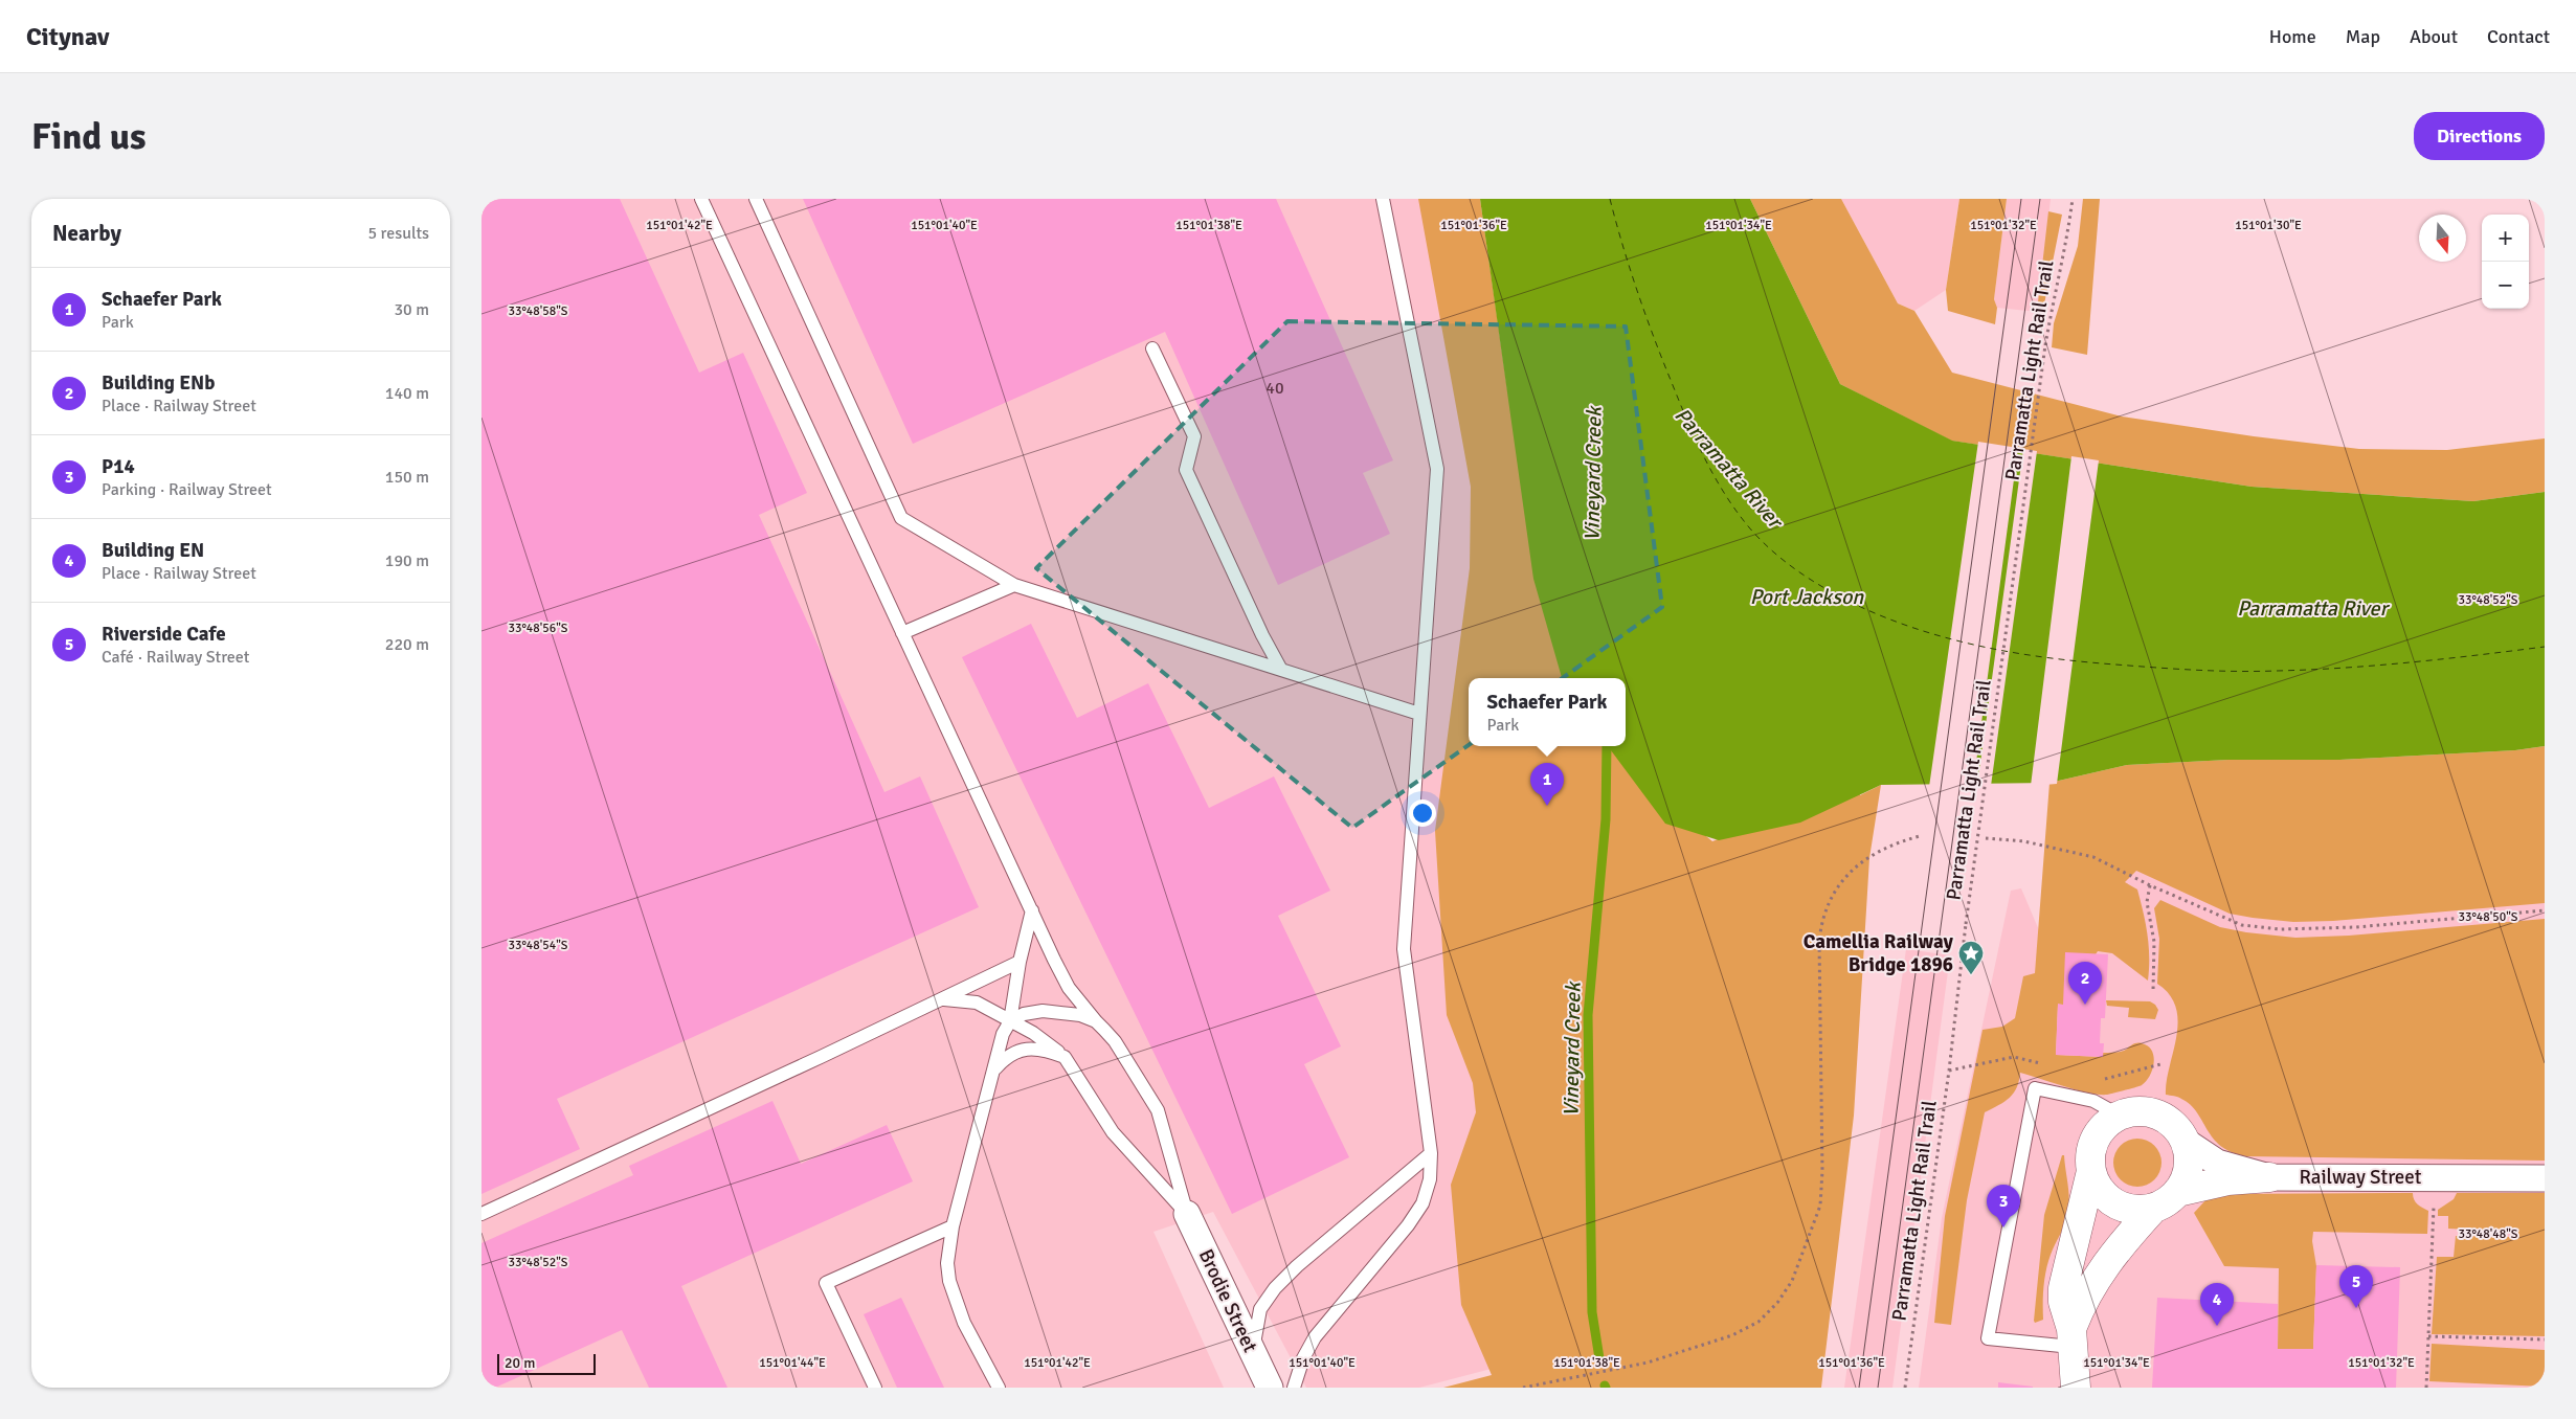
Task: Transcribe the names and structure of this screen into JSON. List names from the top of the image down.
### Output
{
  "streets": {
    "street": ["Railway Street", "Brodie Street"],
    "path": ["Parramatta Light Rail Trail"]
  },
  "water": ["Parramatta River", "Vineyard Creek", "Port Jackson"],
  "places": {
    "place": ["Camellia Railway Bridge 1896"]
  },
  "house_numbers": ["40"],
  "scale_bar": "20 m",
  "north": "bottom",
  "page": {
    "header": "Citynav",
    "nav": [
      "Home",
      "Map",
      "About",
      "Contact"
    ],
    "buttons": "Directions",
    "title": "Find us",
    "heading": ["Nearby", "5 results"],
    "map_buttons": ["+", "−"],
    "list": [
      {
        "mark": "1",
        "name": "Schaefer Park",
        "note": "Park",
        "value": "30 m"
      },
      {
        "mark": "2",
        "name": "Building ENb",
        "note": "Place · Railway Street",
        "value": "140 m"
      },
      {
        "mark": "3",
        "name": "P14",
        "note": "Parking · Railway Street",
        "value": "150 m"
      },
      {
        "mark": "4",
        "name": "Building EN",
        "note": "Place · Railway Street",
        "value": "190 m"
      },
      {
        "mark": "5",
        "name": "Riverside Cafe",
        "note": "Café · Railway Street",
        "value": "220 m"
      }
    ],
    "popup": ["Schaefer Park", "Park"],
    "pins": [
      "1",
      "2",
      "3",
      "5",
      "4"
    ],
    "scale": "20 m"
  },
  "coordinates": [
    "151°01'42\"E",
    "151°01'40\"E",
    "151°01'38\"E",
    "151°01'36\"E",
    "151°01'34\"E",
    "151°01'32\"E",
    "151°01'30\"E",
    "33°48'58\"S",
    "33°48'52\"S",
    "33°48'56\"S",
    "33°48'50\"S",
    "33°48'54\"S",
    "33°48'48\"S",
    "151°01'44\"E"
  ]
}
